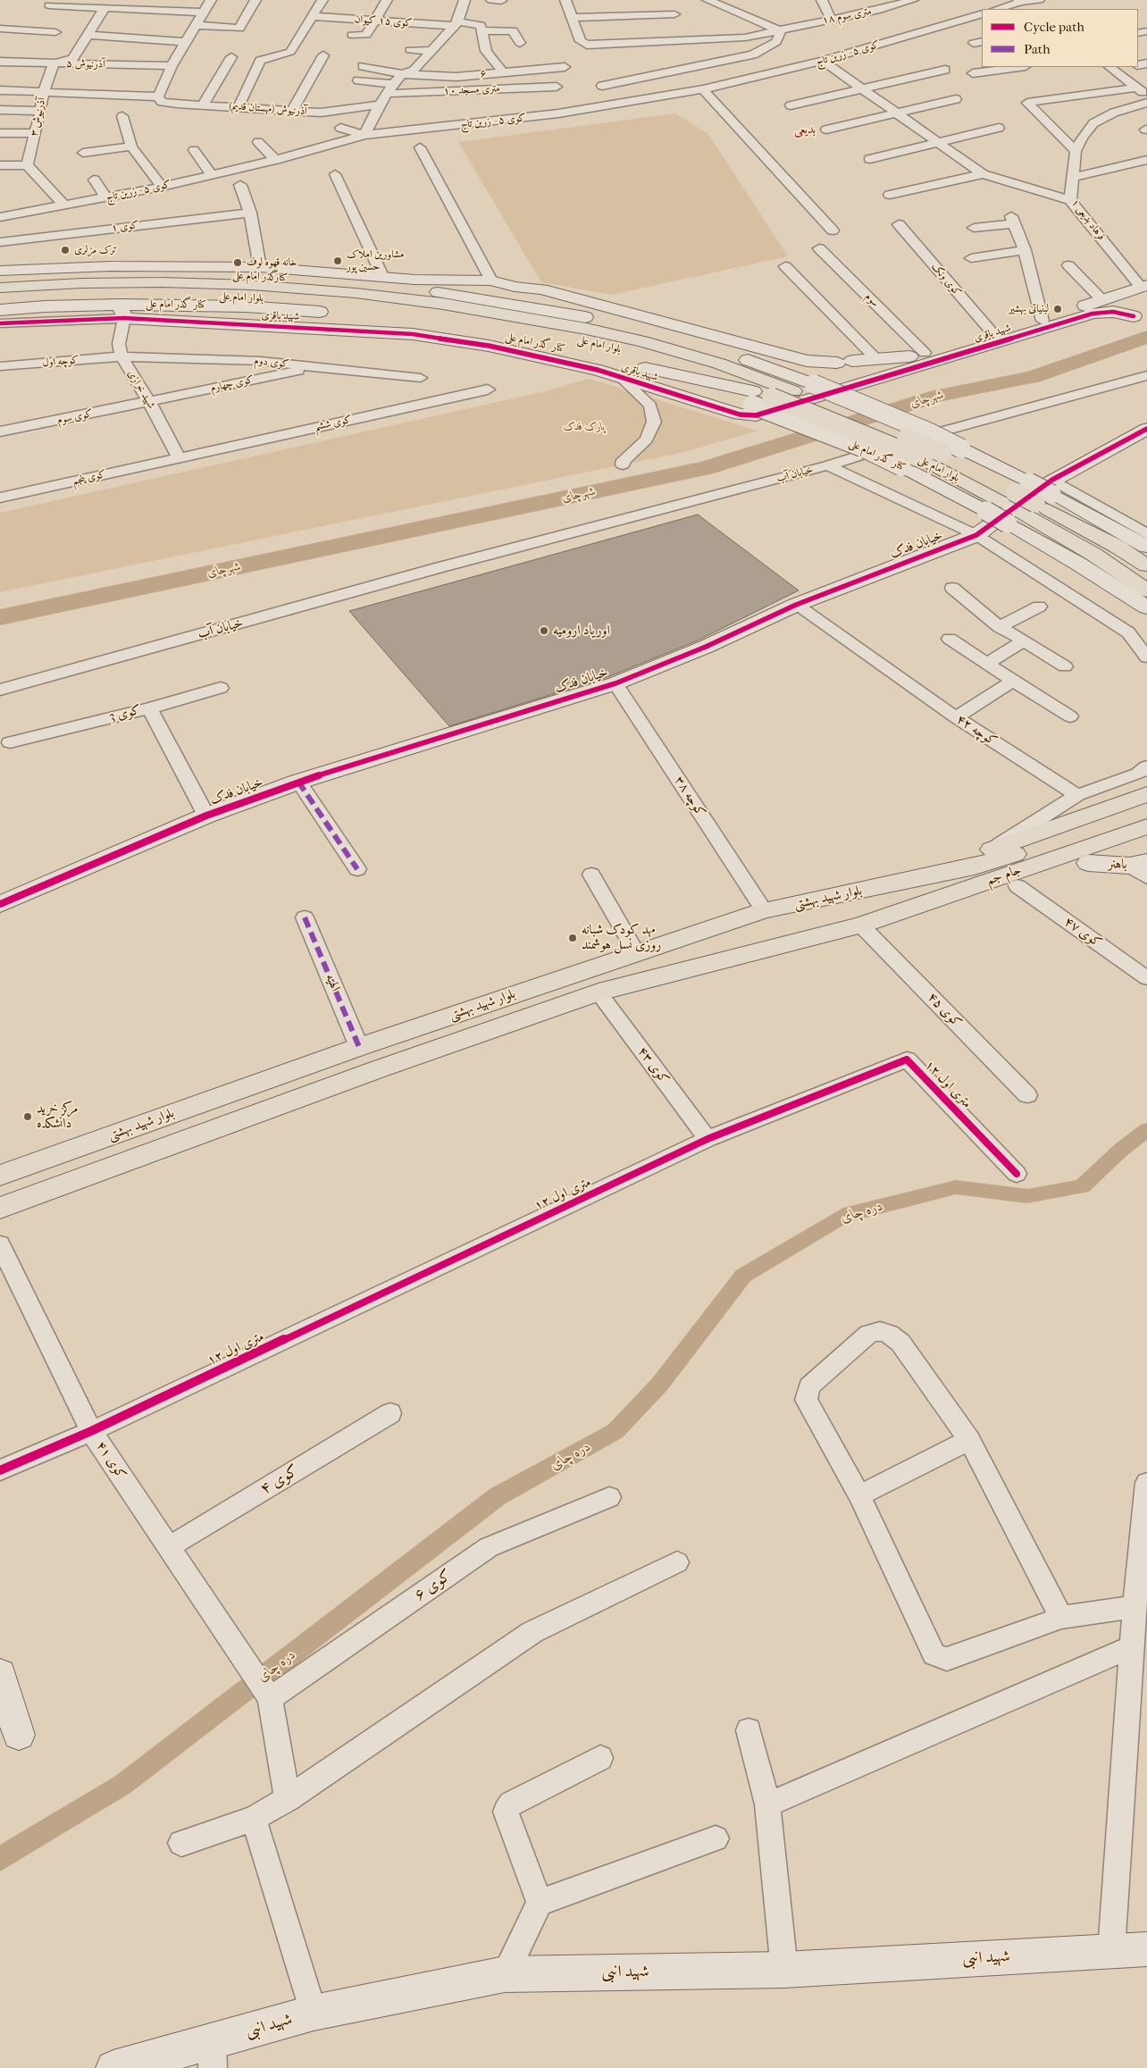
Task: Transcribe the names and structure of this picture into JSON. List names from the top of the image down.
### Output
{
  "streets": {
    "main road": ["بلوار امام علی", "جام جم", "بلوار شهید بهشتی"],
    "street": [
      "۱۸ متری سوم",
      "کوی ۱۵ کیوان",
      "کوی ۵ - زرین تاج",
      "آذرنیوش ۵",
      "۶",
      "۱۰ متری مسجد",
      "آذرنیوش (مهستان قدیم)",
      "آذرنیوش ۳",
      "فرهاد بدیعی ۱",
      "کوی ۱",
      "کنارگذر امام علی",
      "کوی ونک",
      "سوم",
      "کنار گذر امام علی",
      "شهید باقری",
      "کوچه اول",
      "کوی دوم",
      "کوی چهارم",
      "شهید خرازی",
      "کوی سوم",
      "کوی ششم",
      "خیابان آب",
      "کوی پنجم",
      "خیابان فدک",
      "کوی 3",
      "کوچه ۴۲",
      "کوچه ۳۸",
      "باهنر",
      "کوی ۴۷",
      "الهیه",
      "کوی ۴۵",
      "کوی ۴۳",
      "۱۲ متری اول",
      "کوی ۴۱",
      "کوی ۴",
      "کوی ۶",
      "شهید انبی"
    ]
  },
  "crossings": [
    ["آذرنیوش ۵", "آذرنیوش ۳"],
    ["آذرنیوش (مهستان قدیم)", "آذرنیوش ۳"],
    ["فرهاد بدیعی ۱", "شهید باقری"],
    ["کنارگذر امام علی", "کنار گذر امام علی"],
    ["کوی ونک", "شهید باقری"],
    ["بلوار امام علی", "کنار گذر امام علی"],
    ["بلوار امام علی", "خیابان فدک"],
    ["سوم", "شهید باقری"],
    ["کنار گذر امام علی", "شهید باقری"],
    ["کنار گذر امام علی", "شهید خرازی"],
    ["کنار گذر امام علی", "خیابان فدک"],
    ["شهید باقری", "شهید خرازی"],
    ["کوچه اول", "کوی دوم"],
    ["کوچه اول", "شهید خرازی"],
    ["کوی دوم", "کوی چهارم"],
    ["کوی دوم", "شهید خرازی"],
    ["کوی چهارم", "شهید خرازی"],
    ["کوی چهارم", "کوی سوم"],
    ["شهید خرازی", "کوی سوم"],
    ["شهید خرازی", "کوی ششم"],
    ["شهید خرازی", "کوی پنجم"],
    ["کوی ششم", "کوی پنجم"],
    ["خیابان فدک", "کوی 3"],
    ["خیابان فدک", "کوچه ۴۲"],
    ["خیابان فدک", "کوچه ۳۸"],
    ["کوچه ۳۸", "بلوار شهید بهشتی"],
    ["جام جم", "بلوار شهید بهشتی"],
    ["جام جم", "کوی ۴۵"],
    ["بلوار شهید بهشتی", "الهیه"],
    ["بلوار شهید بهشتی", "کوی ۴۵"],
    ["بلوار شهید بهشتی", "کوی ۴۳"],
    ["کوی ۴۳", "۱۲ متری اول"],
    ["۱۲ متری اول", "کوی ۴۱"],
    ["کوی ۴۱", "کوی ۴"],
    ["کوی ۴۱", "کوی ۶"]
  ],
  "districts": ["بدیعی"],
  "water": ["شهرچای", "دره چای"],
  "parks": ["پارک فدک"],
  "places": [
    "ترک مزلری",
    "مشاورین املاک حسین پور",
    "خانه قهوه لوف",
    "لبنیاتی بهشیر",
    "اوریاد ارومیه",
    "مهد کودک شبانه روزی نسل هوشمند",
    "مرکز خرید دانشکده"
  ],
  "legend": ["Cycle path", "Path"]
}
